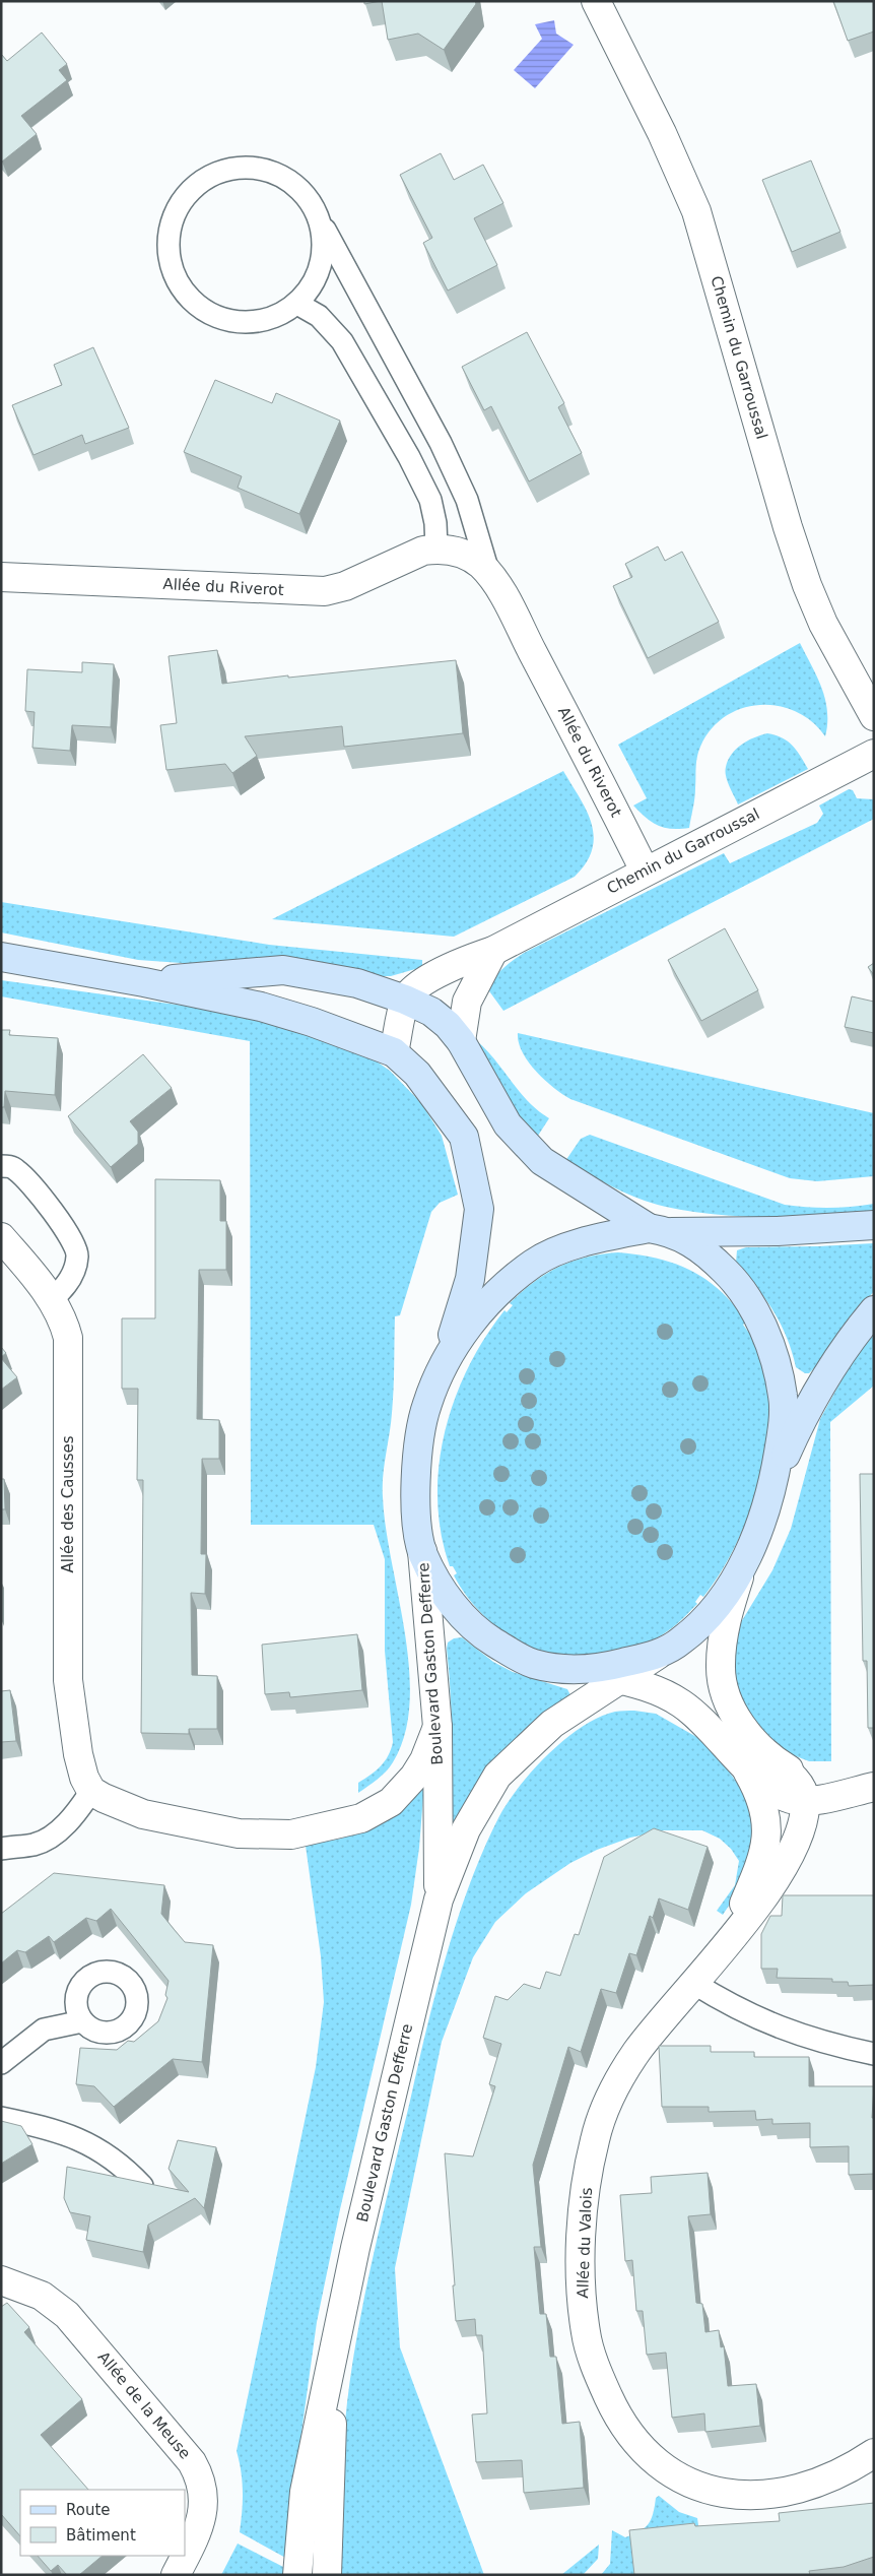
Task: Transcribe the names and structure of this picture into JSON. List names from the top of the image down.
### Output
{
  "streets": {
    "street": [
      "Chemin du Garroussal",
      "Allée du Riverot",
      "Allée des Causses",
      "Boulevard Gaston Defferre",
      "Allée du Valois",
      "Allée de la Meuse"
    ]
  },
  "crossings": [
    ["Chemin du Garroussal", "Allée du Riverot"]
  ],
  "legend": ["Route", "Bâtiment"]
}
